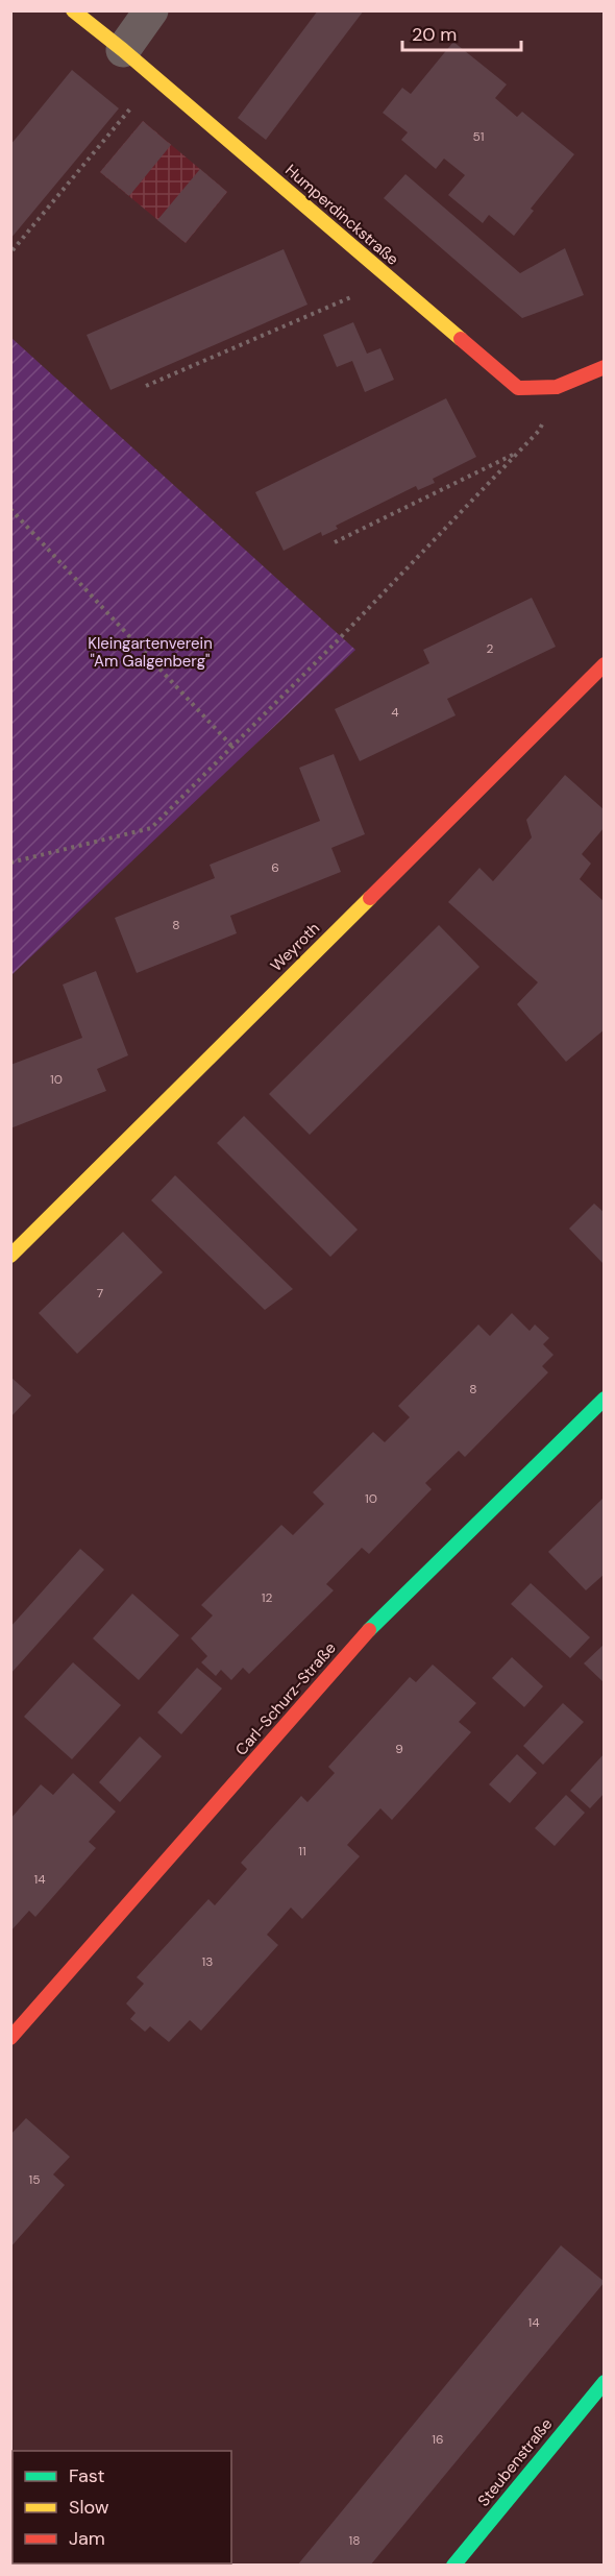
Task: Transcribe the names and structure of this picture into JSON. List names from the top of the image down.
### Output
{
  "streets": {
    "street": [
      "Humperdinckstraße",
      "Weyroth",
      "Carl-Schurz-Straße",
      "Steubenstraße"
    ]
  },
  "parks": ["Kleingartenverein \"Am Galgenberg\""],
  "house_numbers": [
    "51",
    "2",
    "4",
    "6",
    "8",
    "10",
    "7",
    "8",
    "10",
    "12",
    "9",
    "11",
    "14",
    "13",
    "15",
    "14",
    "16",
    "18"
  ],
  "legend": ["Fast", "Slow", "Jam"],
  "scale_bar": "20 m"
}
